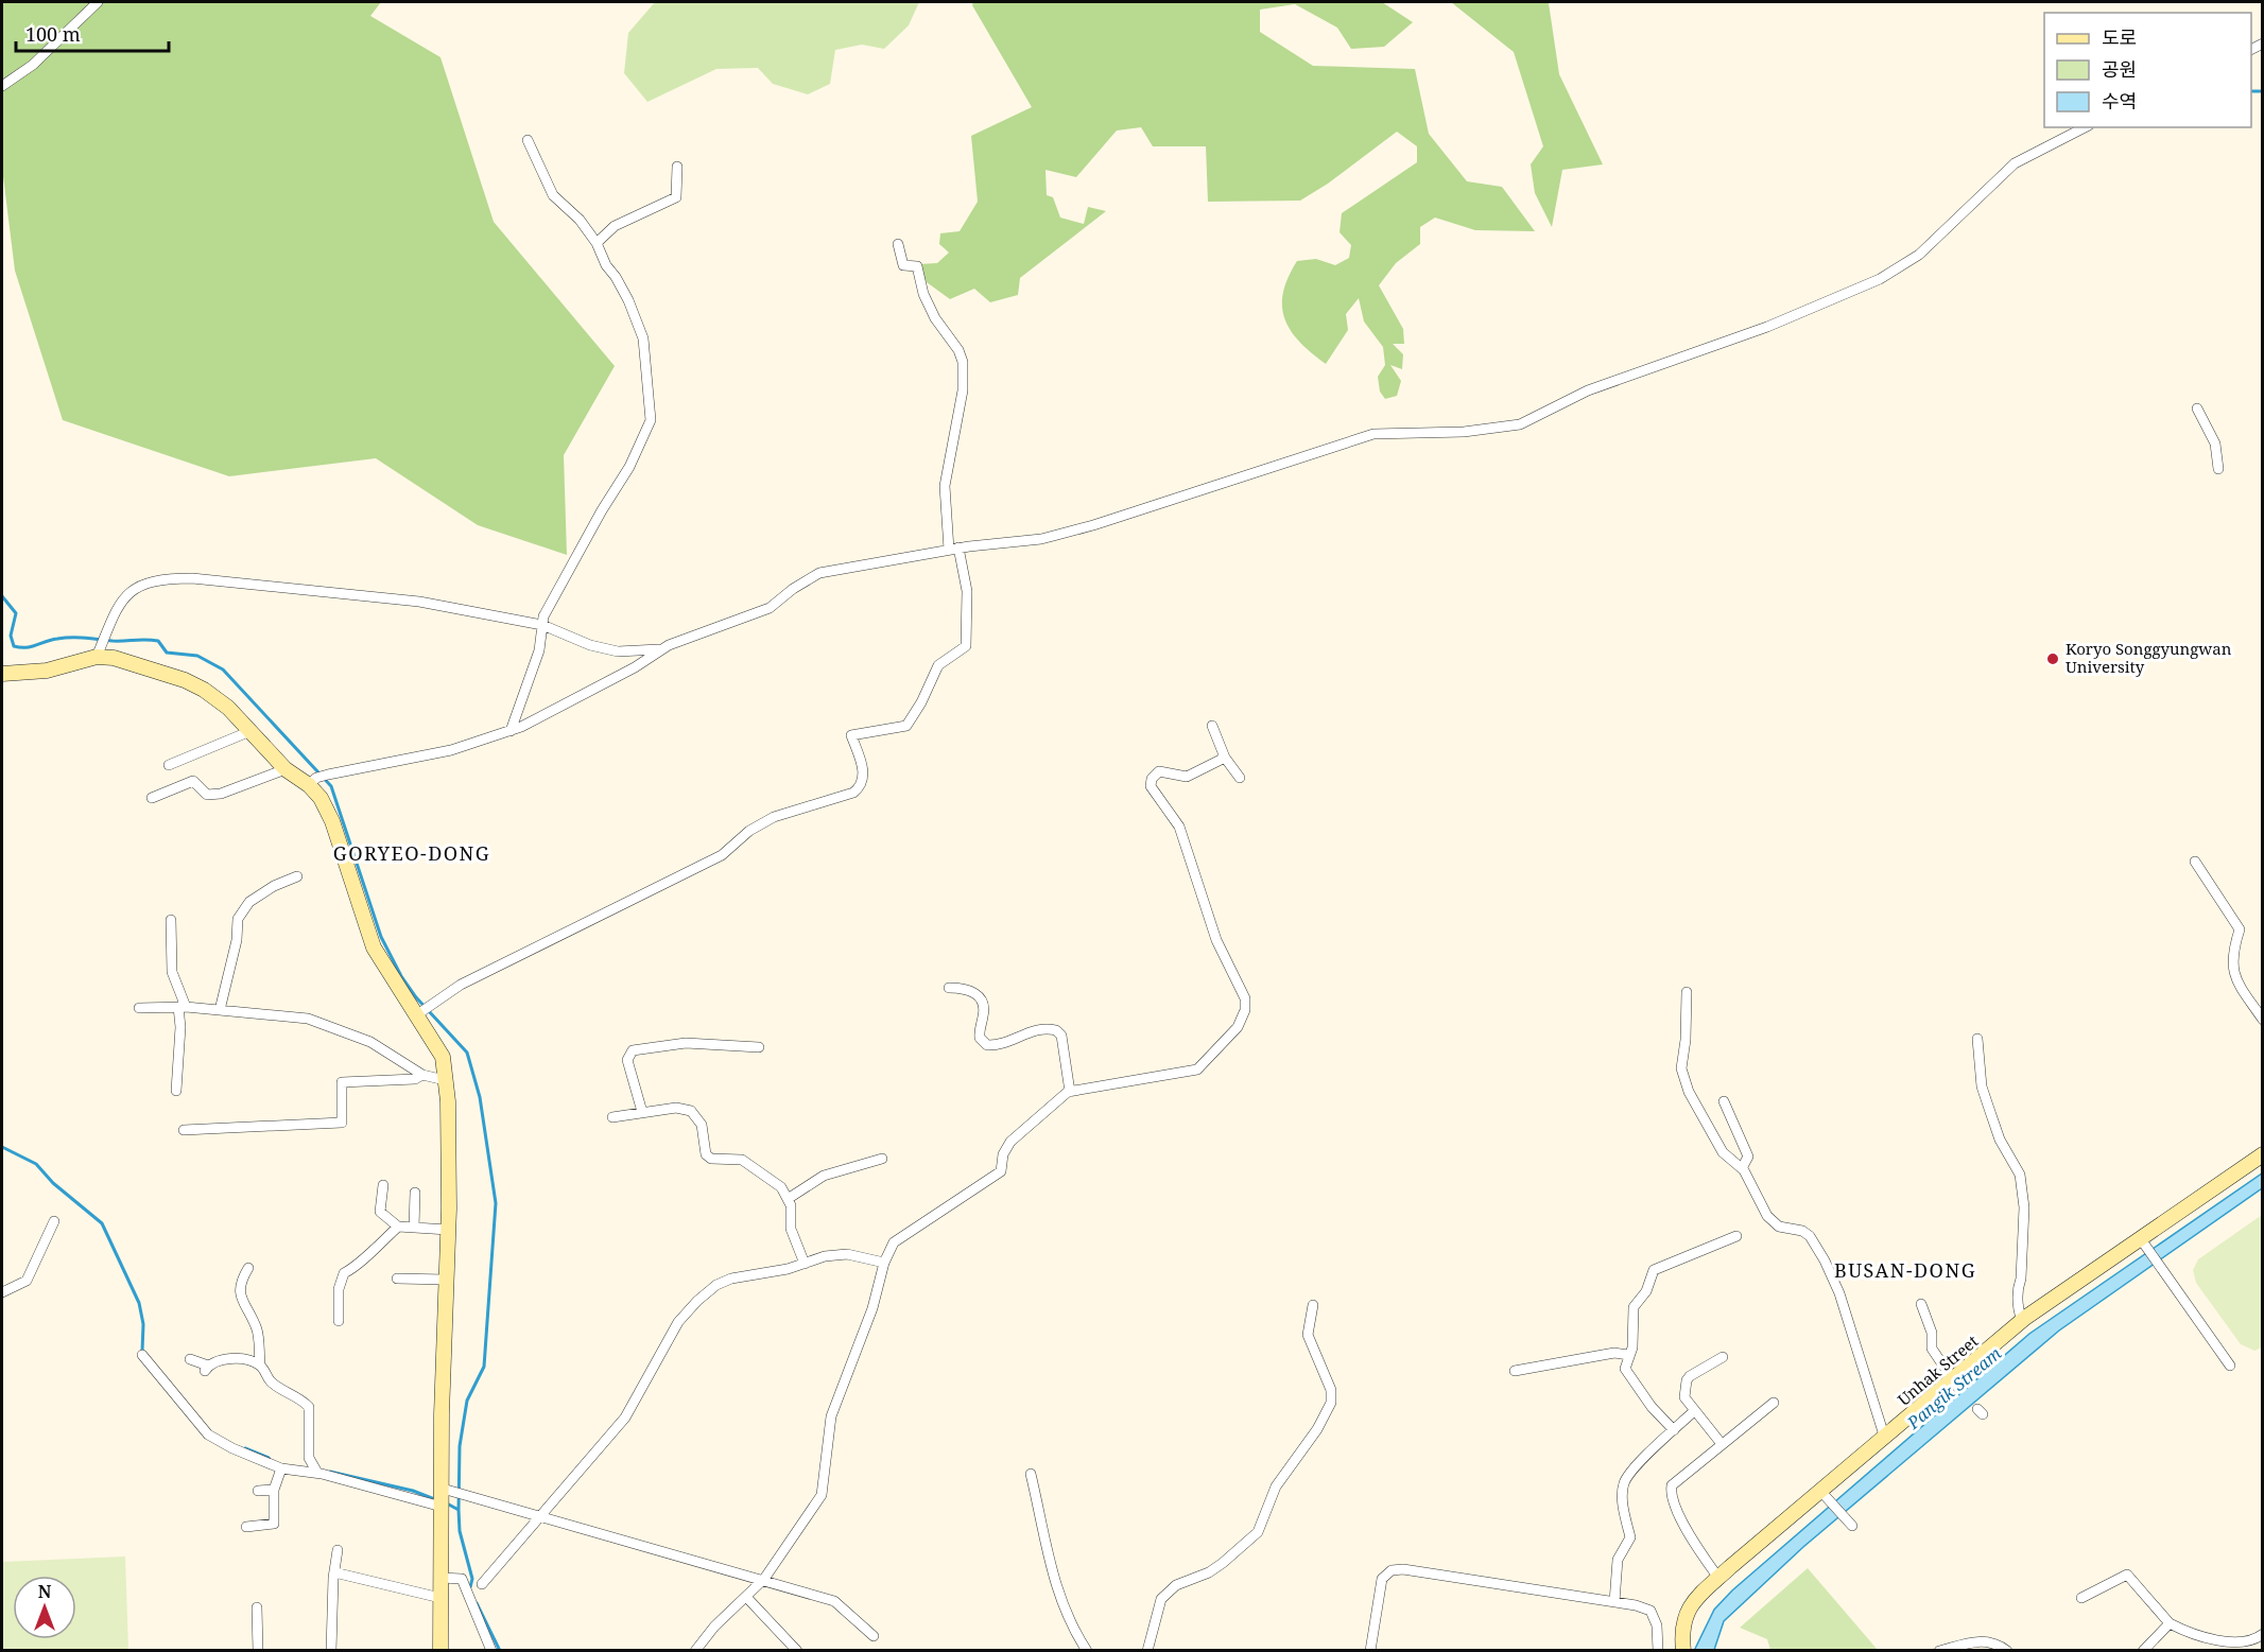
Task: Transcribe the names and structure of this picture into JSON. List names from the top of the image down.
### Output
{
  "streets": {
    "street": ["Unhak Street"]
  },
  "districts": ["GORYEO-DONG", "BUSAN-DONG"],
  "water": ["Pangik Stream"],
  "places": ["Koryo Songgyungwan University"],
  "legend": ["도로", "공원", "수역"],
  "scale_bar": "100 m",
  "north": "top"
}
